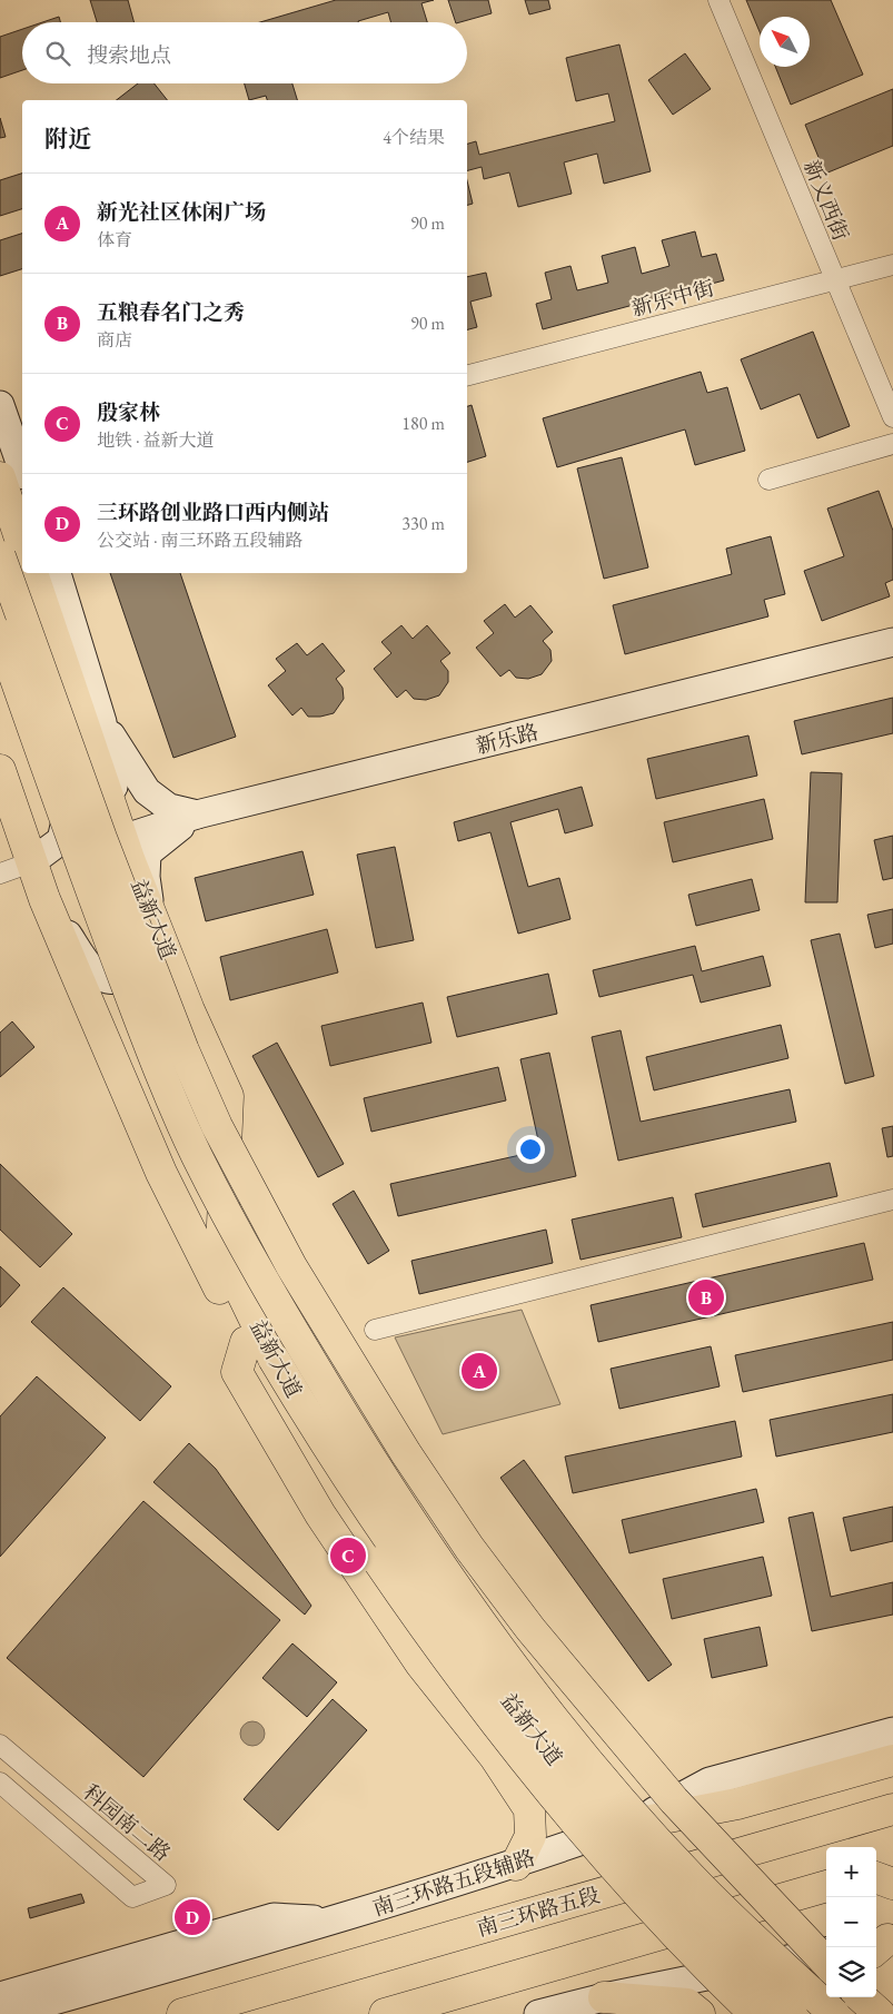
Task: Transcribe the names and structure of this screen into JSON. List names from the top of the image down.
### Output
{
  "streets": {
    "main road": [
      "新乐路",
      "益新大道",
      "南三环路五段辅路",
      "南三环路五段"
    ],
    "street": ["新义西街", "新乐中街", "科园南二路"]
  },
  "crossings": [
    ["新义西街", "新乐中街"],
    ["新乐路", "益新大道"]
  ],
  "north": "top left",
  "page": {
    "search": "搜索地点",
    "heading": ["附近", "4个结果"],
    "list": [
      {
        "mark": "A",
        "name": "新光社区休闲广场",
        "note": "体育",
        "value": "90 m"
      },
      {
        "mark": "B",
        "name": "五粮春名门之秀",
        "note": "商店",
        "value": "90 m"
      },
      {
        "mark": "C",
        "name": "殷家林",
        "note": "地铁 · 益新大道",
        "value": "180 m"
      },
      {
        "mark": "D",
        "name": "三环路创业路口西内侧站",
        "note": "公交站 · 南三环路五段辅路",
        "value": "330 m"
      }
    ],
    "pins": [
      "B",
      "A",
      "C",
      "D"
    ],
    "map_buttons": ["+", "−"]
  }
}
